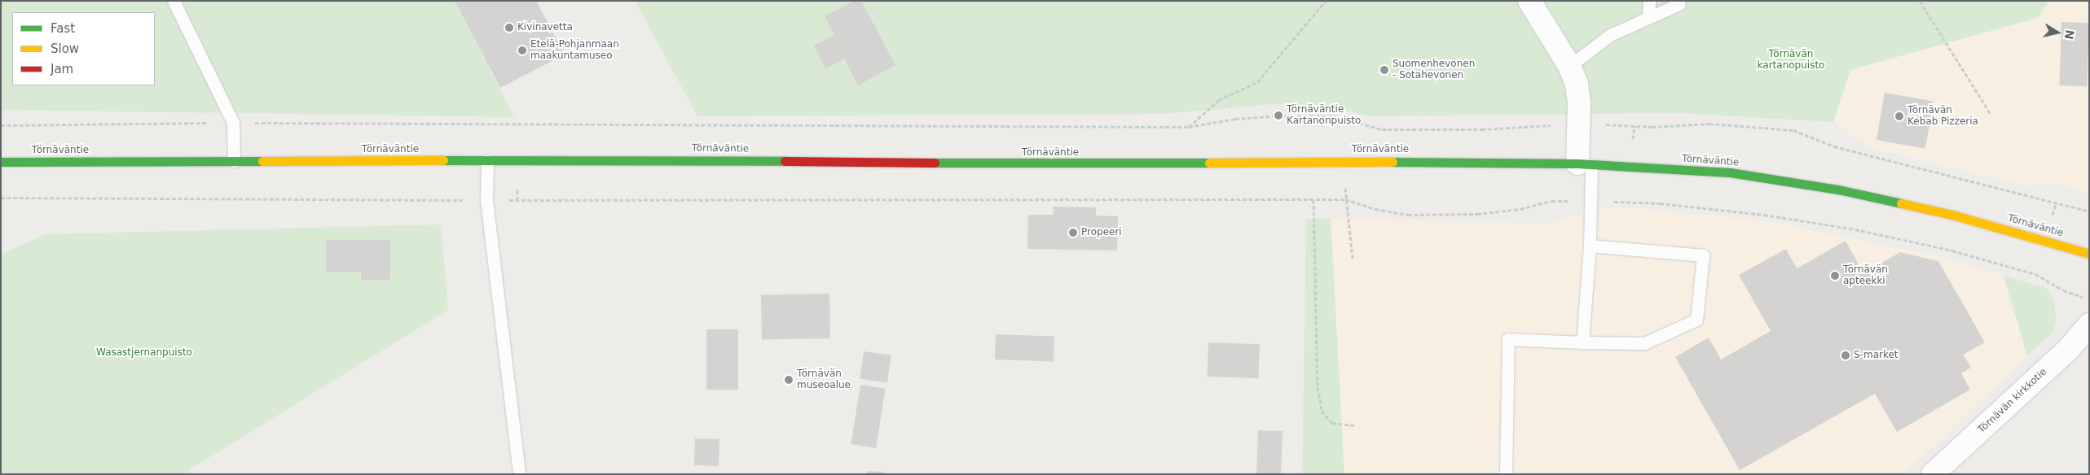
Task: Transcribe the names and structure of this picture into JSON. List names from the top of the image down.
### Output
{
  "streets": {
    "main road": ["Törnäväntie"],
    "street": ["Törnävän kirkkotie"]
  },
  "parks": ["Törnävän kartanopuisto", "Wasastjernanpuisto"],
  "places": [
    "Kivinavetta",
    "Etelä-Pohjanmaan maakuntamuseo",
    "Suomenhevonen - Sotahevonen",
    "Törnäväntie Kartanonpuisto",
    "Törnävän Kebab Pizzeria",
    "Propeeri",
    "Törnävän apteekki",
    "S-market",
    "Törnävän museoalue"
  ],
  "legend": ["Fast", "Slow", "Jam"],
  "north": "right"
}
